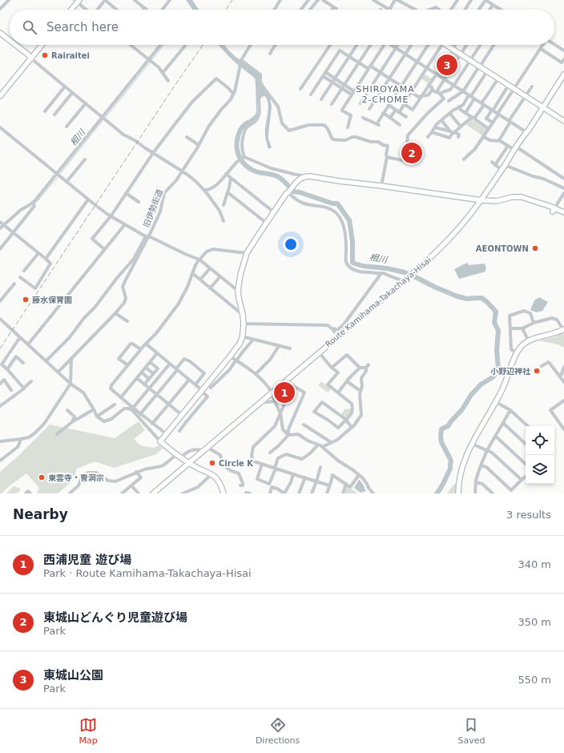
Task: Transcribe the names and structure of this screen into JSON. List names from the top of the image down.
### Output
{
  "streets": {
    "street": ["旧伊勢街道", "Route Kamihama-Takachaya-Hisai"]
  },
  "districts": ["SHIROYAMA 2-CHOME"],
  "water": ["相川"],
  "places": [
    "Rairaitei",
    "AEONTOWN",
    "藤水保育園",
    "小野辺神社",
    "Circle K",
    "東雲寺・曹洞宗"
  ],
  "page": {
    "search": "Search here",
    "pins": ["3", "2", "1"],
    "heading": ["Nearby", "3 results"],
    "list": [
      {
        "mark": "1",
        "name": "西浦児童 遊び場",
        "note": "Park · Route Kamihama-Takachaya-Hisai",
        "value": "340 m"
      },
      {
        "mark": "2",
        "name": "東城山どんぐり児童遊び場",
        "note": "Park",
        "value": "350 m"
      },
      {
        "mark": "3",
        "name": "東城山公園",
        "note": "Park",
        "value": "550 m"
      }
    ],
    "nav": ["Map", "Directions", "Saved"]
  }
}
